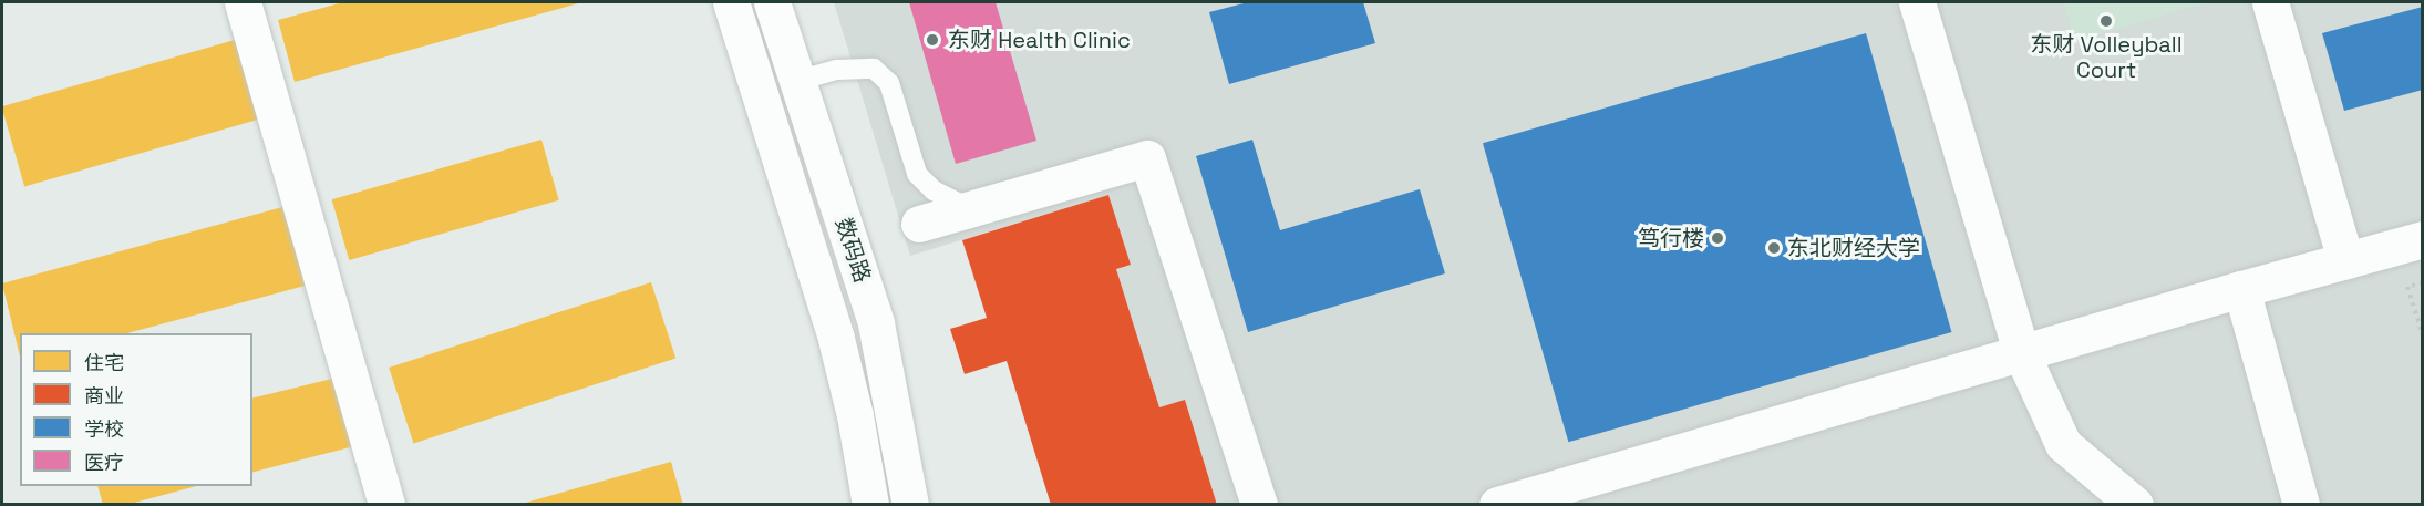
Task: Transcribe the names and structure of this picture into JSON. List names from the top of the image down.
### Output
{
  "streets": {
    "street": ["数码路"]
  },
  "places": [
    "东财 Volleyball Court",
    "东财 Health Clinic",
    "笃行楼",
    "东北财经大学"
  ],
  "legend": [
    "住宅",
    "商业",
    "学校",
    "医疗"
  ]
}
